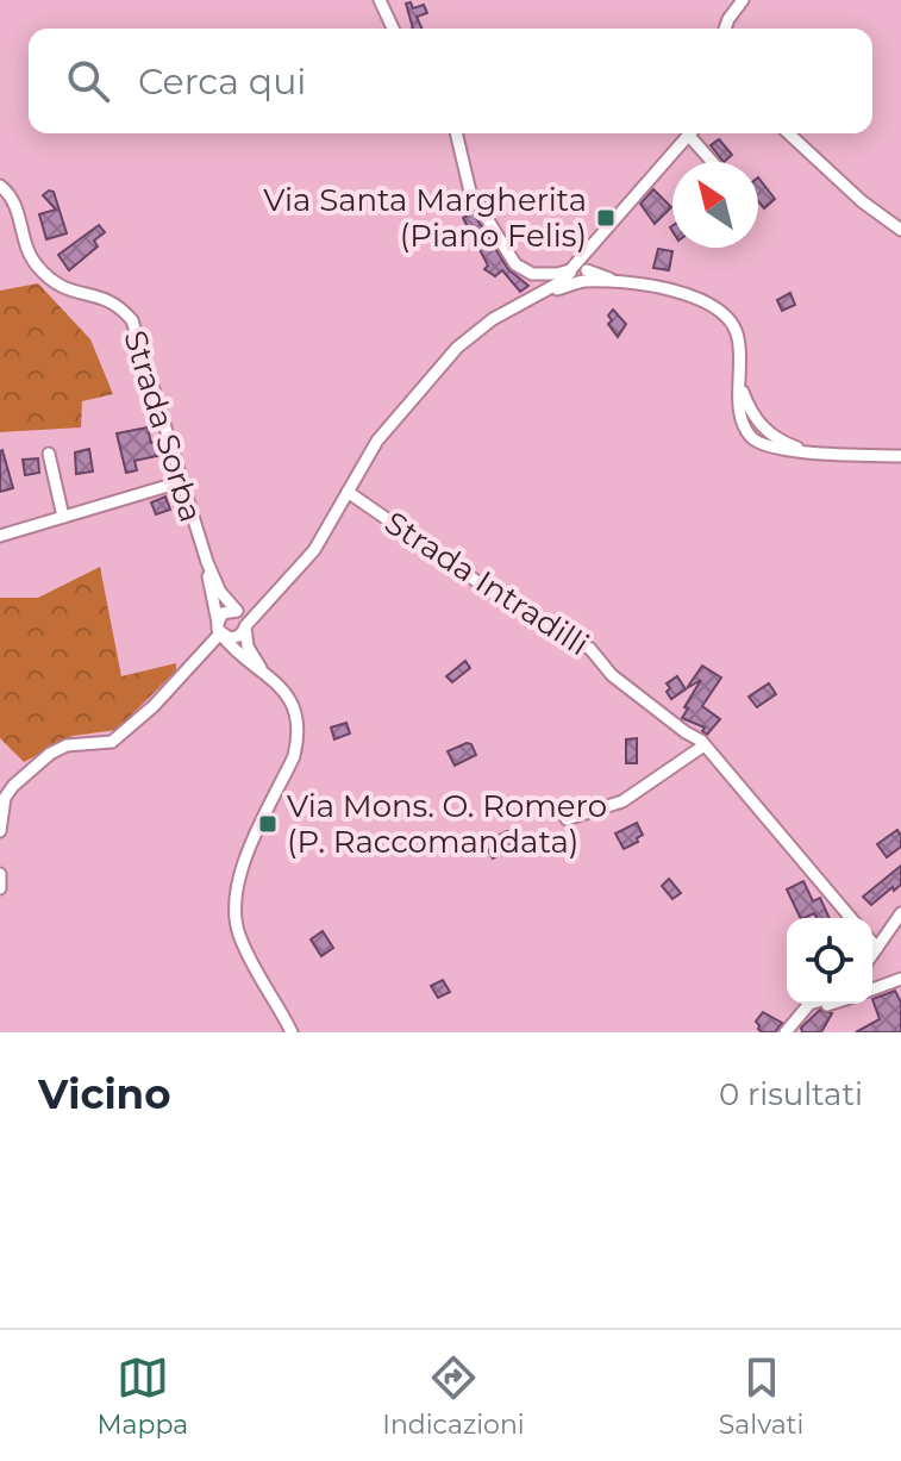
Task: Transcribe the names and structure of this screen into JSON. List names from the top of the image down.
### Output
{
  "streets": {
    "street": ["Strada Sorba", "Strada Intradilli"]
  },
  "places": {
    "transit": ["Via Santa Margherita (Piano Felis)", "Via Mons. O. Romero (P. Raccomandata)"]
  },
  "north": "top left",
  "page": {
    "search": "Cerca qui",
    "heading": ["Vicino", "0 risultati"],
    "nav": ["Mappa", "Indicazioni", "Salvati"]
  }
}
